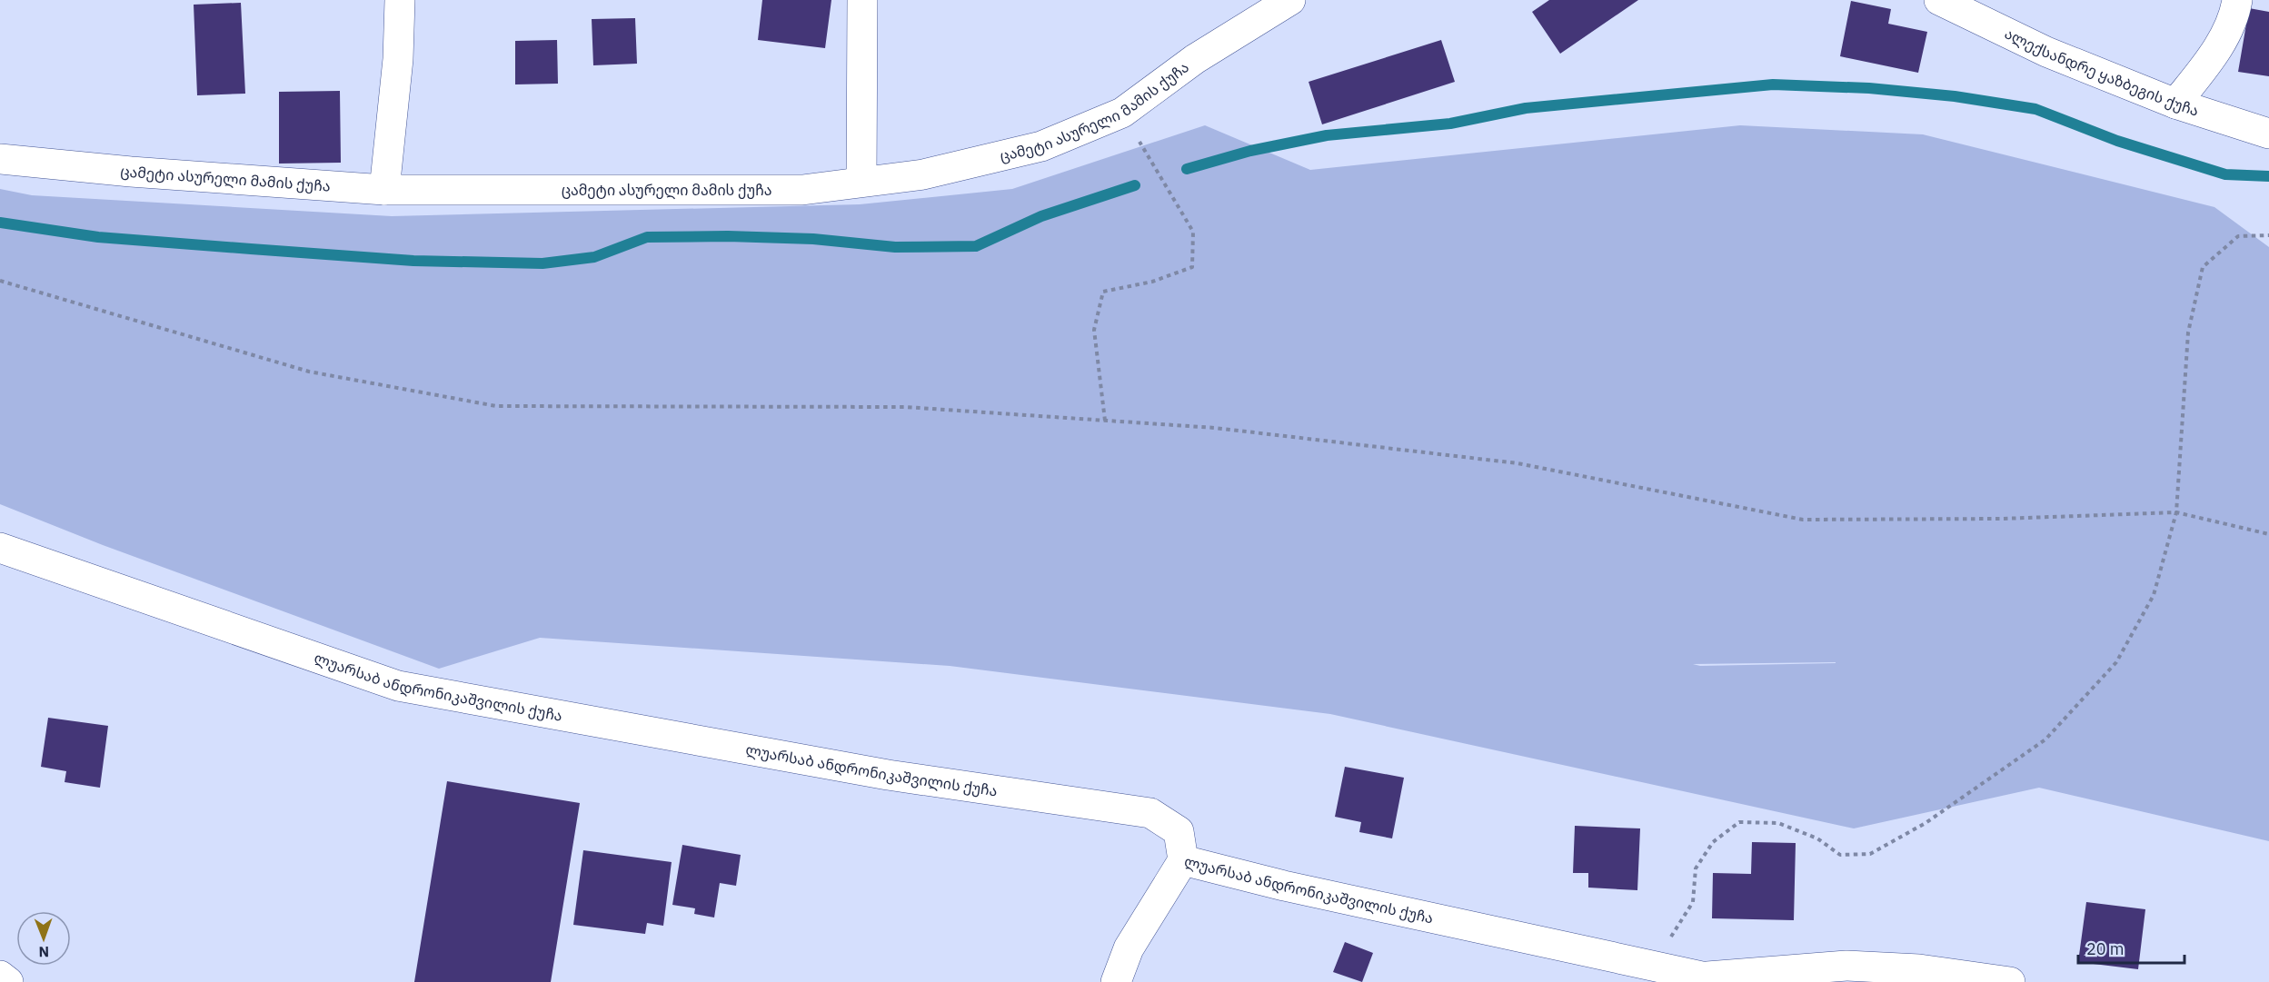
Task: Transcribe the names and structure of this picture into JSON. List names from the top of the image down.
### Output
{
  "streets": {
    "street": ["ალექსანდრე ყაზბეგის ქუჩა", "ცამეტი ასურელი მამის ქუჩა", "ლუარსაბ ანდრონიკაშვილის ქუჩა"]
  },
  "scale_bar": "20 m",
  "north": "bottom"
}
